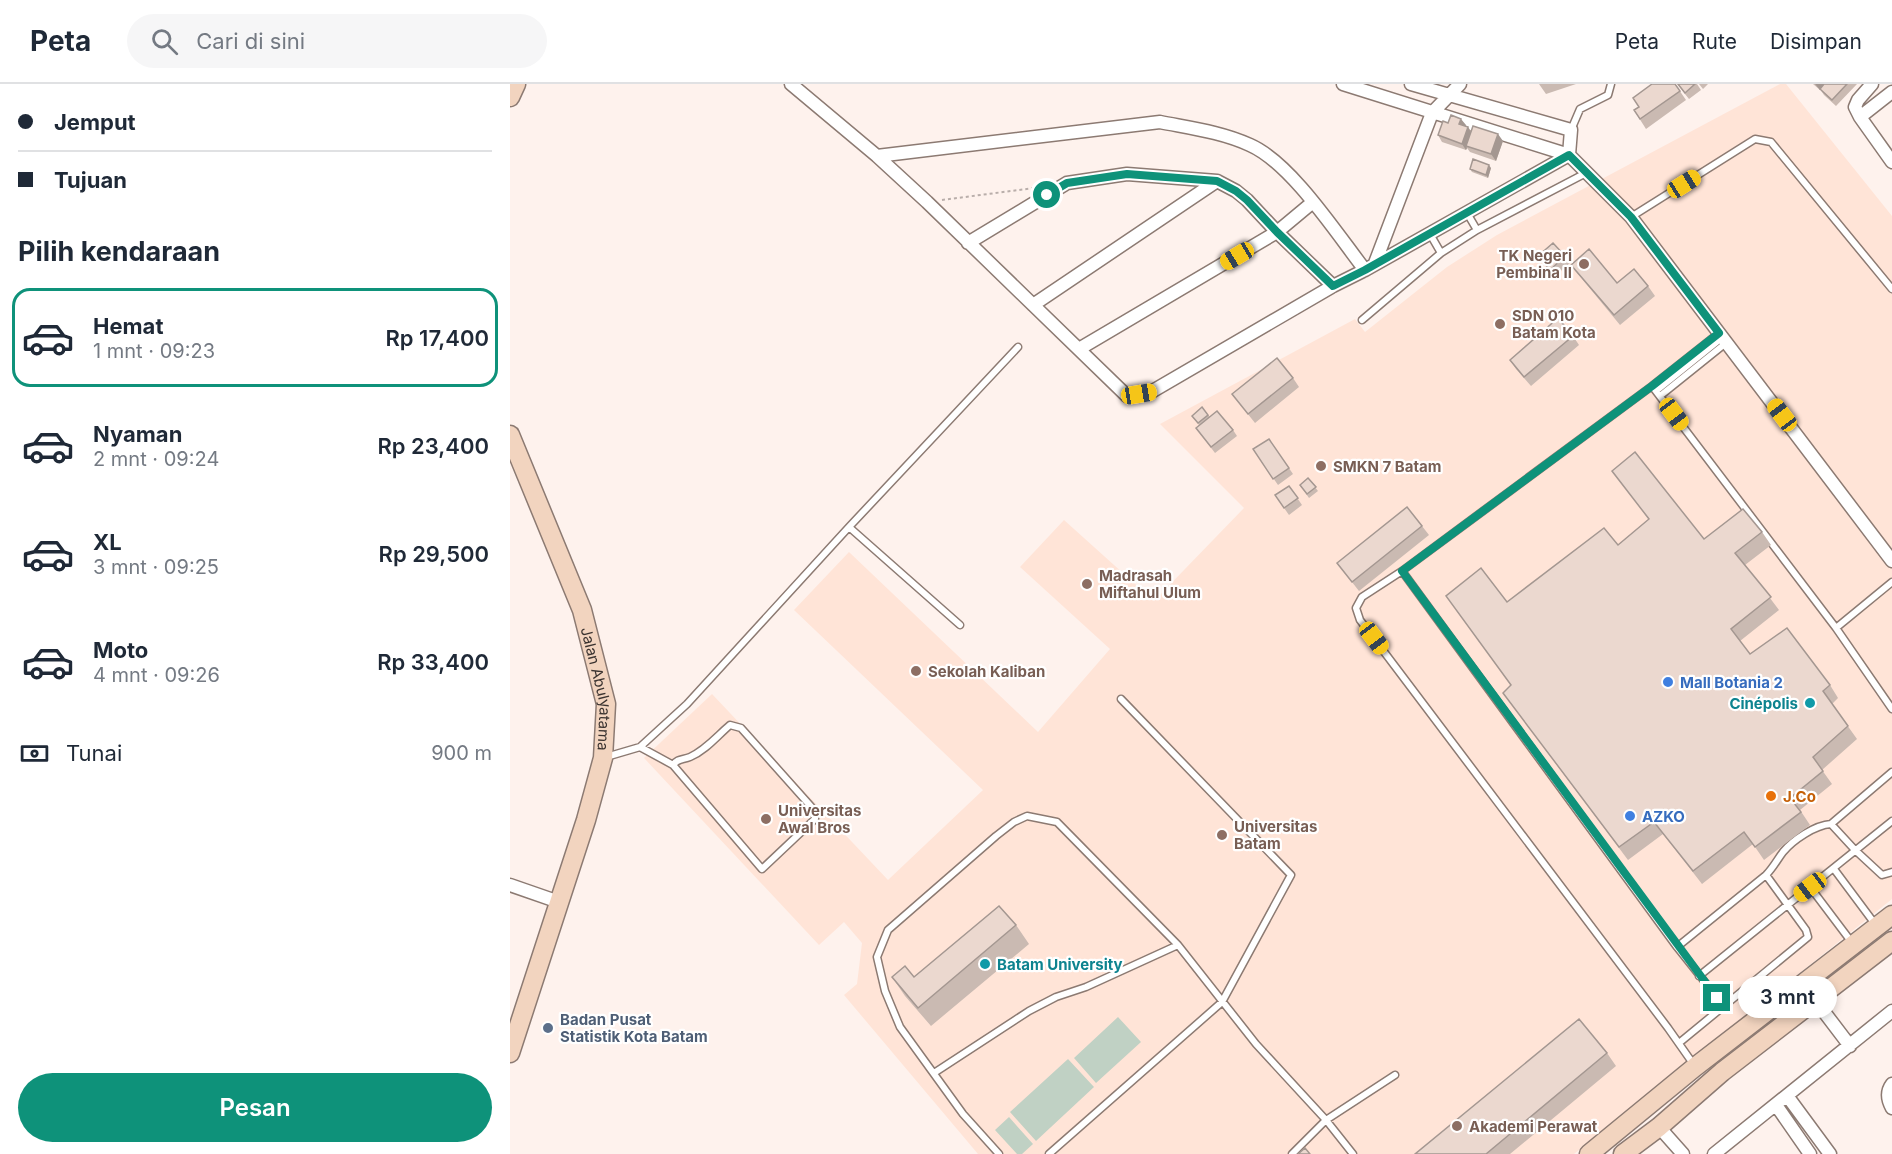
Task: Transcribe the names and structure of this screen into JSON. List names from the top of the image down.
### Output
{
  "streets": {
    "main road": ["Jalan Abulyatama"]
  },
  "places": [
    "TK Negeri Pembina II",
    "SDN 010 Batam Kota",
    "SMKN 7 Batam",
    "Madrasah Miftahul Ulum",
    "Sekolah Kaliban",
    "Mall Botania 2",
    "Cinépolis",
    "J.Co",
    "AZKO",
    "Universitas Awal Bros",
    "Universitas Batam",
    "Batam University",
    "Badan Pusat Statistik Kota Batam",
    "Akademi Perawat"
  ],
  "page": {
    "header": "Peta",
    "search": "Cari di sini",
    "nav": ["Peta", "Rute", "Disimpan"],
    "banner": ["Jemput", "Tujuan"],
    "heading": "Pilih kendaraan",
    "list": [
      {
        "name": "Hemat",
        "note": "1 mnt · 09:23",
        "value": "Rp 17,400"
      },
      {
        "name": "Nyaman",
        "note": "2 mnt · 09:24",
        "value": "Rp 23,400"
      },
      {
        "name": "XL",
        "note": "3 mnt · 09:25",
        "value": "Rp 29,500"
      },
      {
        "name": "Moto",
        "note": "4 mnt · 09:26",
        "value": "Rp 33,400"
      }
    ],
    "pay": ["Tunai", "900 m"],
    "bubble": "3 mnt",
    "buttons": "Pesan"
  }
}
